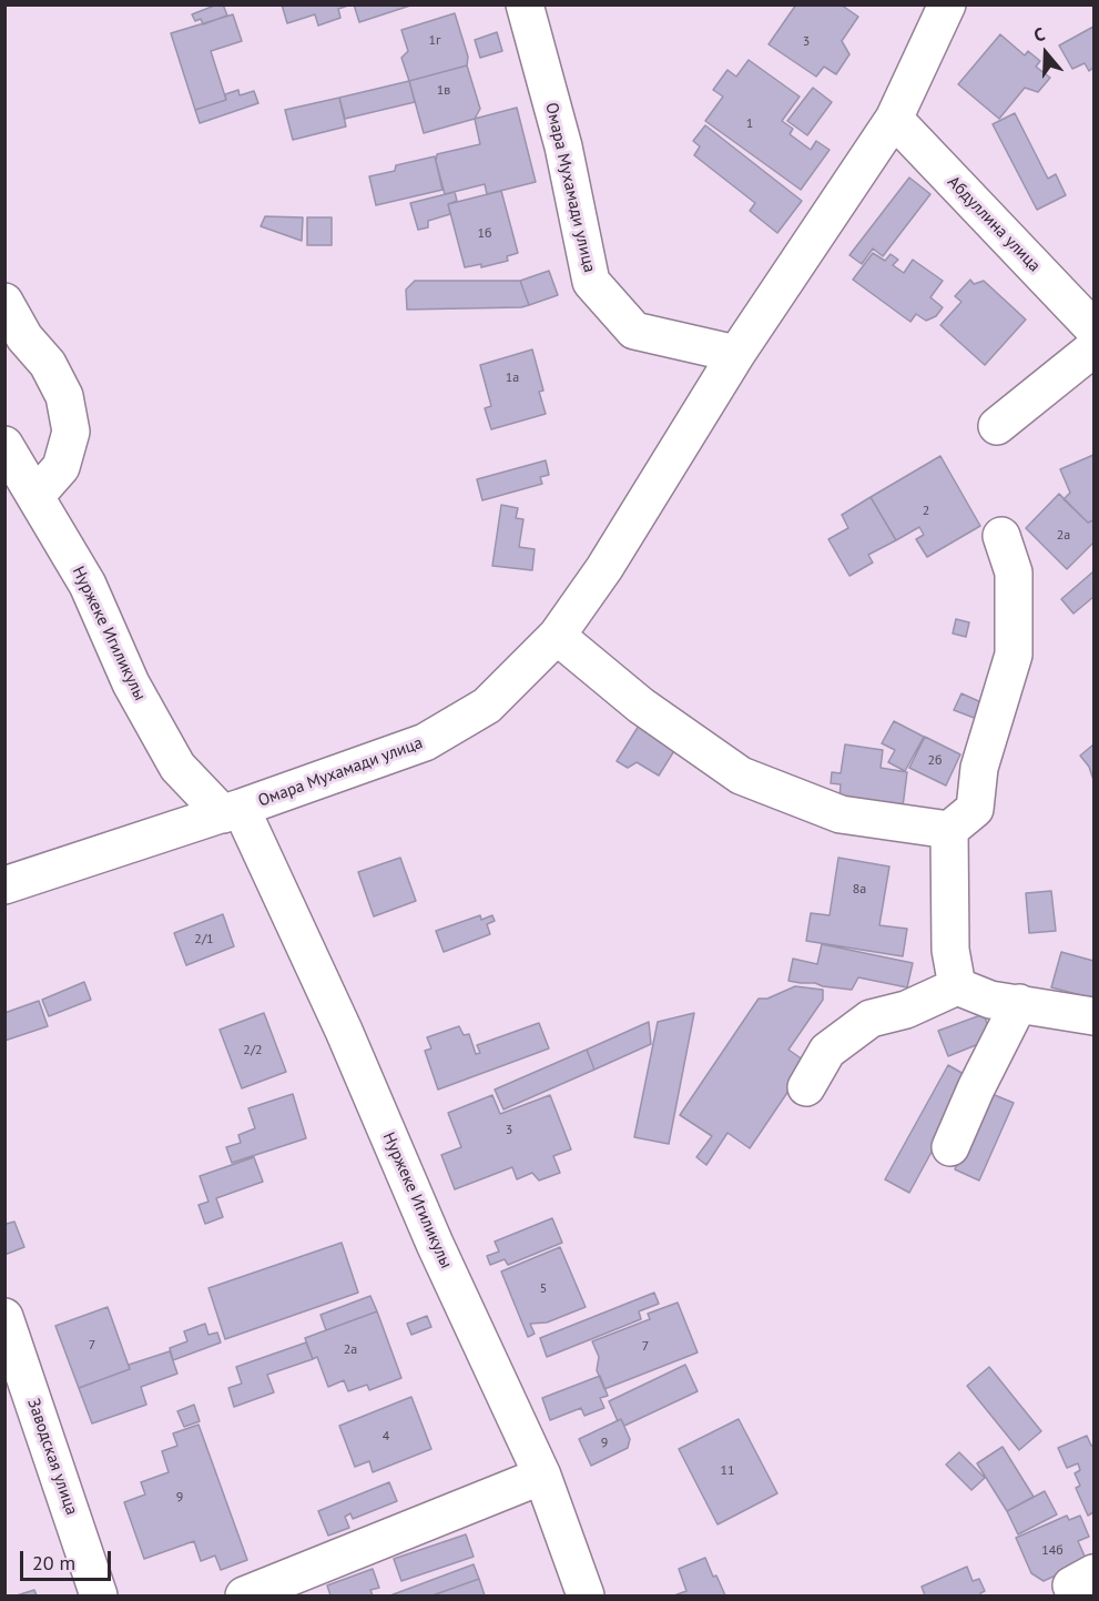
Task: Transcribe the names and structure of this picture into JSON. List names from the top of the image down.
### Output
{
  "streets": {
    "street": [
      "Омара Мухамади улица",
      "Абдуллина улица",
      "Нуржеке Игиликулы",
      "Заводская улица"
    ]
  },
  "crossings": [
    ["Омара Мухамади улица", "Абдуллина улица"],
    ["Омара Мухамади улица", "Нуржеке Игиликулы"]
  ],
  "house_numbers": [
    "1г",
    "3",
    "1в",
    "1",
    "1б",
    "1а",
    "2",
    "2а",
    "2б",
    "8а",
    "2/1",
    "2/2",
    "3",
    "5",
    "7",
    "7",
    "2а",
    "4",
    "9",
    "11",
    "9",
    "14б"
  ],
  "scale_bar": "20 m",
  "north": "top"
}
